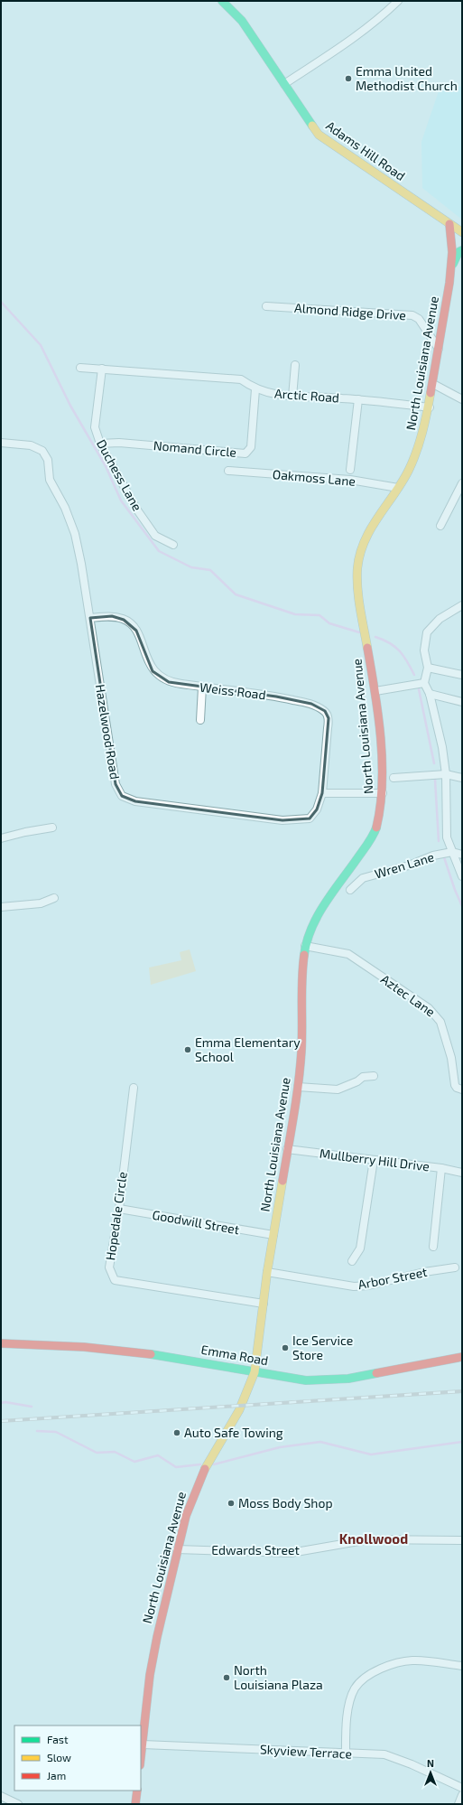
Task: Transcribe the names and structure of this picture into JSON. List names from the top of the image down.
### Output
{
  "streets": {
    "street": [
      "Adams Hill Road",
      "Almond Ridge Drive",
      "North Louisiana Avenue",
      "Arctic Road",
      "Nomand Circle",
      "Duchess Lane",
      "Oakmoss Lane",
      "Weiss Road",
      "Hazelwood Road",
      "Wren Lane",
      "Aztec Lane",
      "Mullberry Hill Drive",
      "Hopedale Circle",
      "Goodwill Street",
      "Arbor Street",
      "Emma Road",
      "Edwards Street",
      "Skyview Terrace"
    ]
  },
  "crossings": [
    ["Adams Hill Road", "North Louisiana Avenue"],
    ["Almond Ridge Drive", "North Louisiana Avenue"],
    ["North Louisiana Avenue", "Arctic Road"],
    ["North Louisiana Avenue", "Oakmoss Lane"],
    ["North Louisiana Avenue", "Aztec Lane"],
    ["North Louisiana Avenue", "Mullberry Hill Drive"],
    ["North Louisiana Avenue", "Hopedale Circle"],
    ["North Louisiana Avenue", "Goodwill Street"],
    ["North Louisiana Avenue", "Arbor Street"],
    ["North Louisiana Avenue", "Emma Road"],
    ["North Louisiana Avenue", "Edwards Street"],
    ["North Louisiana Avenue", "Skyview Terrace"],
    ["Arctic Road", "Nomand Circle"],
    ["Arctic Road", "Duchess Lane"],
    ["Nomand Circle", "Duchess Lane"],
    ["Weiss Road", "Hazelwood Road"],
    ["Hopedale Circle", "Goodwill Street"]
  ],
  "districts": ["Knollwood"],
  "places": [
    "Emma United Methodist Church",
    "Emma Elementary School",
    "Ice Service Store",
    "Auto Safe Towing",
    "Moss Body Shop",
    "North Louisiana Plaza"
  ],
  "legend": ["Fast", "Slow", "Jam"],
  "north": "top"
}
